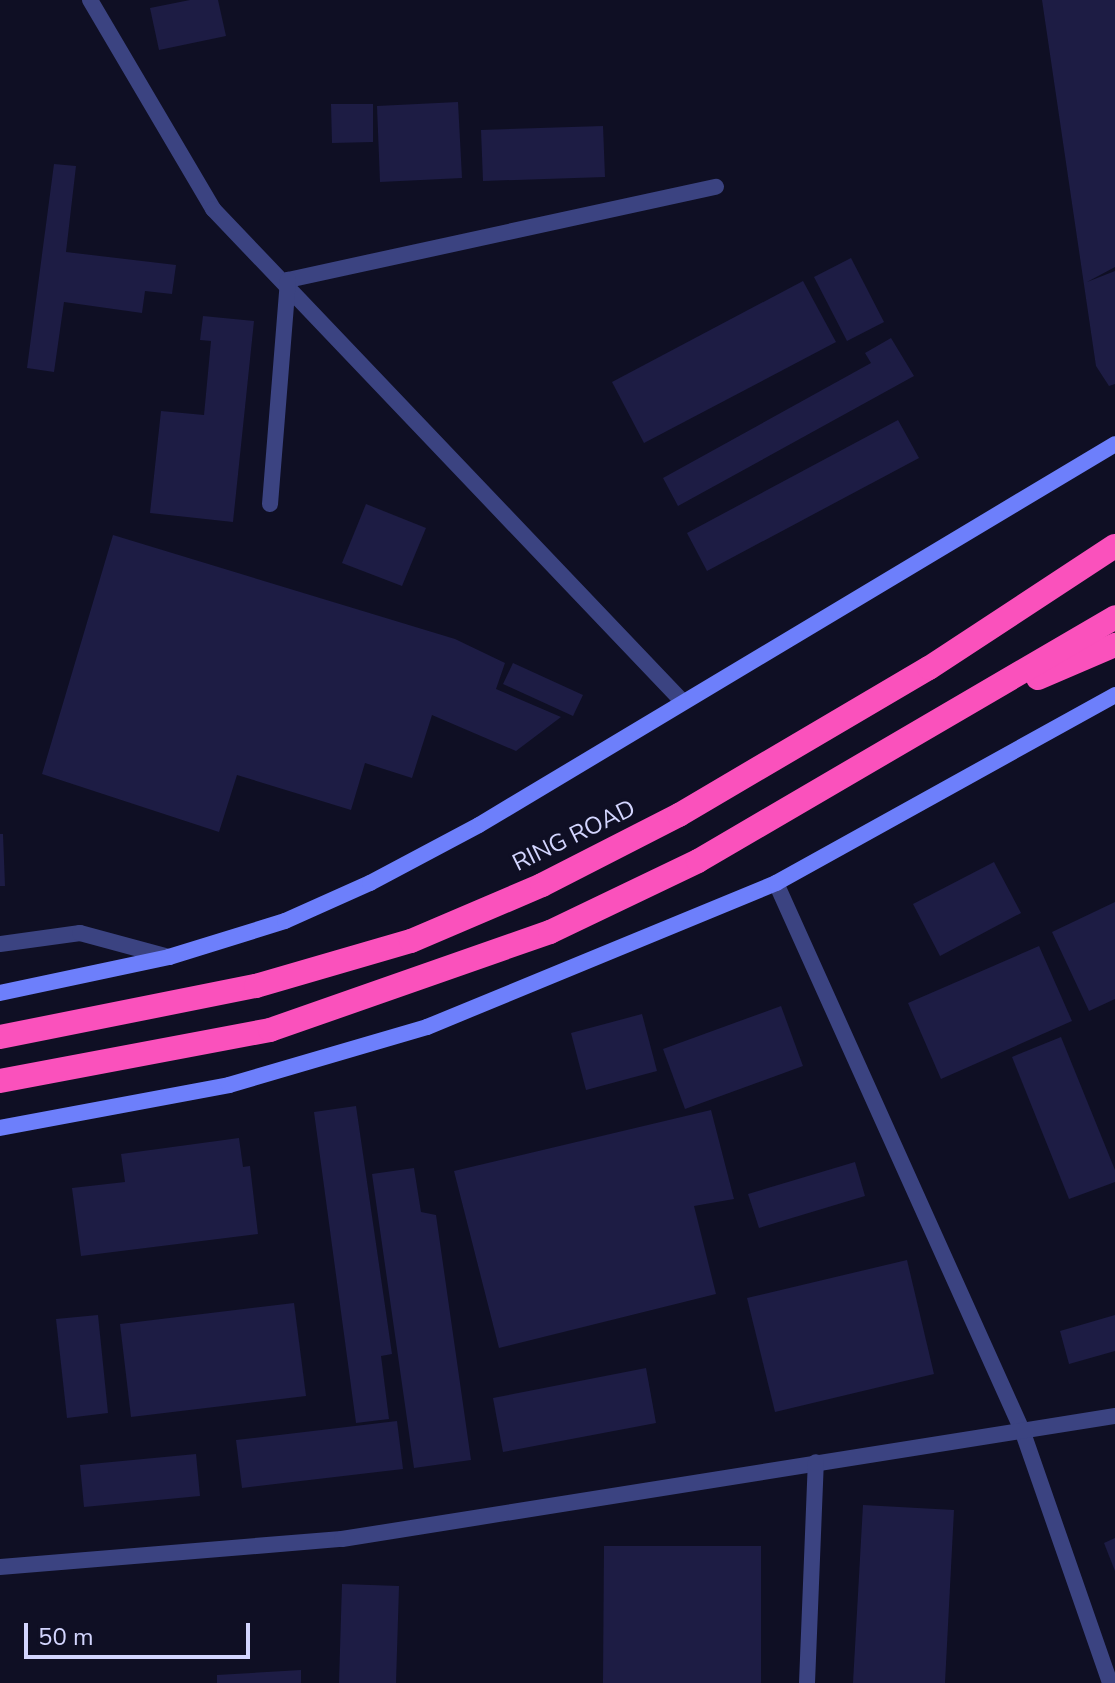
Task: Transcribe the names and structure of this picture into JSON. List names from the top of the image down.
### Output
{
  "streets": {
    "highway": ["RING ROAD"]
  },
  "scale_bar": "50 m"
}
